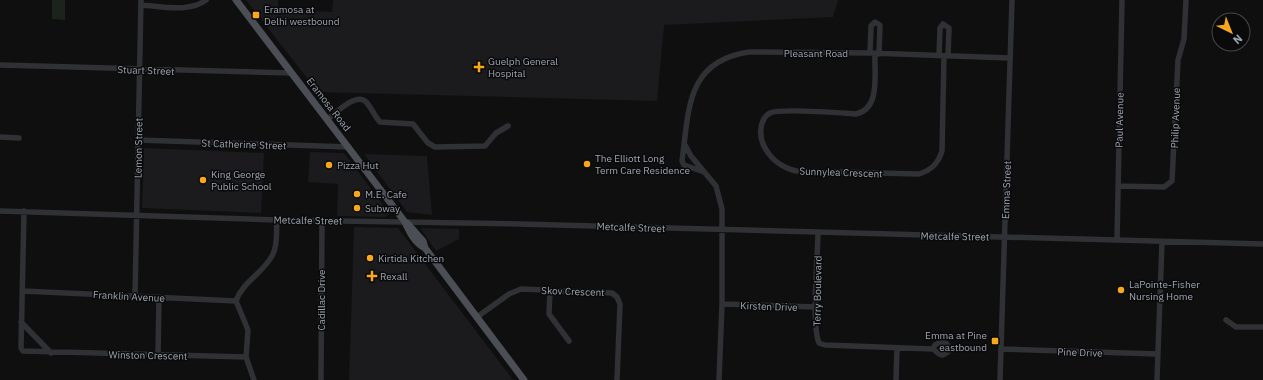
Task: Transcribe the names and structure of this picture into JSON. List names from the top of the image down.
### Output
{
  "streets": {
    "main road": ["Eramosa Road"],
    "street": [
      "Pleasant Road",
      "Stuart Street",
      "Philip Avenue",
      "Paul Avenue",
      "St Catherine Street",
      "Lemon Street",
      "Sunnylea Crescent",
      "Emma Street",
      "Metcalfe Street",
      "Skov Crescent",
      "Terry Boulevard",
      "Franklin Avenue",
      "Cadillac Drive",
      "Kirsten Drive",
      "Pine Drive",
      "Winston Crescent"
    ]
  },
  "crossings": [
    ["Pleasant Road", "Sunnylea Crescent"],
    ["Pleasant Road", "Emma Street"],
    ["Stuart Street", "Eramosa Road"],
    ["Stuart Street", "Lemon Street"],
    ["Eramosa Road", "St Catherine Street"],
    ["Eramosa Road", "Metcalfe Street"],
    ["Eramosa Road", "Skov Crescent"],
    ["Philip Avenue", "Paul Avenue"],
    ["Paul Avenue", "Metcalfe Street"],
    ["St Catherine Street", "Lemon Street"],
    ["Lemon Street", "Metcalfe Street"],
    ["Lemon Street", "Franklin Avenue"],
    ["Emma Street", "Metcalfe Street"],
    ["Emma Street", "Pine Drive"],
    ["Metcalfe Street", "Terry Boulevard"],
    ["Metcalfe Street", "Cadillac Drive"],
    ["Metcalfe Street", "Winston Crescent"],
    ["Terry Boulevard", "Kirsten Drive"],
    ["Franklin Avenue", "Winston Crescent"]
  ],
  "places": {
    "transit": ["Eramosa at Delhi westbound", "Emma at Pine eastbound"],
    "health": ["Guelph General Hospital", "Rexall"],
    "other": [
      "The Elliott Long Term Care Residence",
      "Pizza Hut",
      "King George Public School",
      "M.E. Cafe",
      "Subway",
      "Kirtida Kitchen",
      "LaPointe-Fisher Nursing Home"
    ]
  },
  "north": "bottom right"
}
